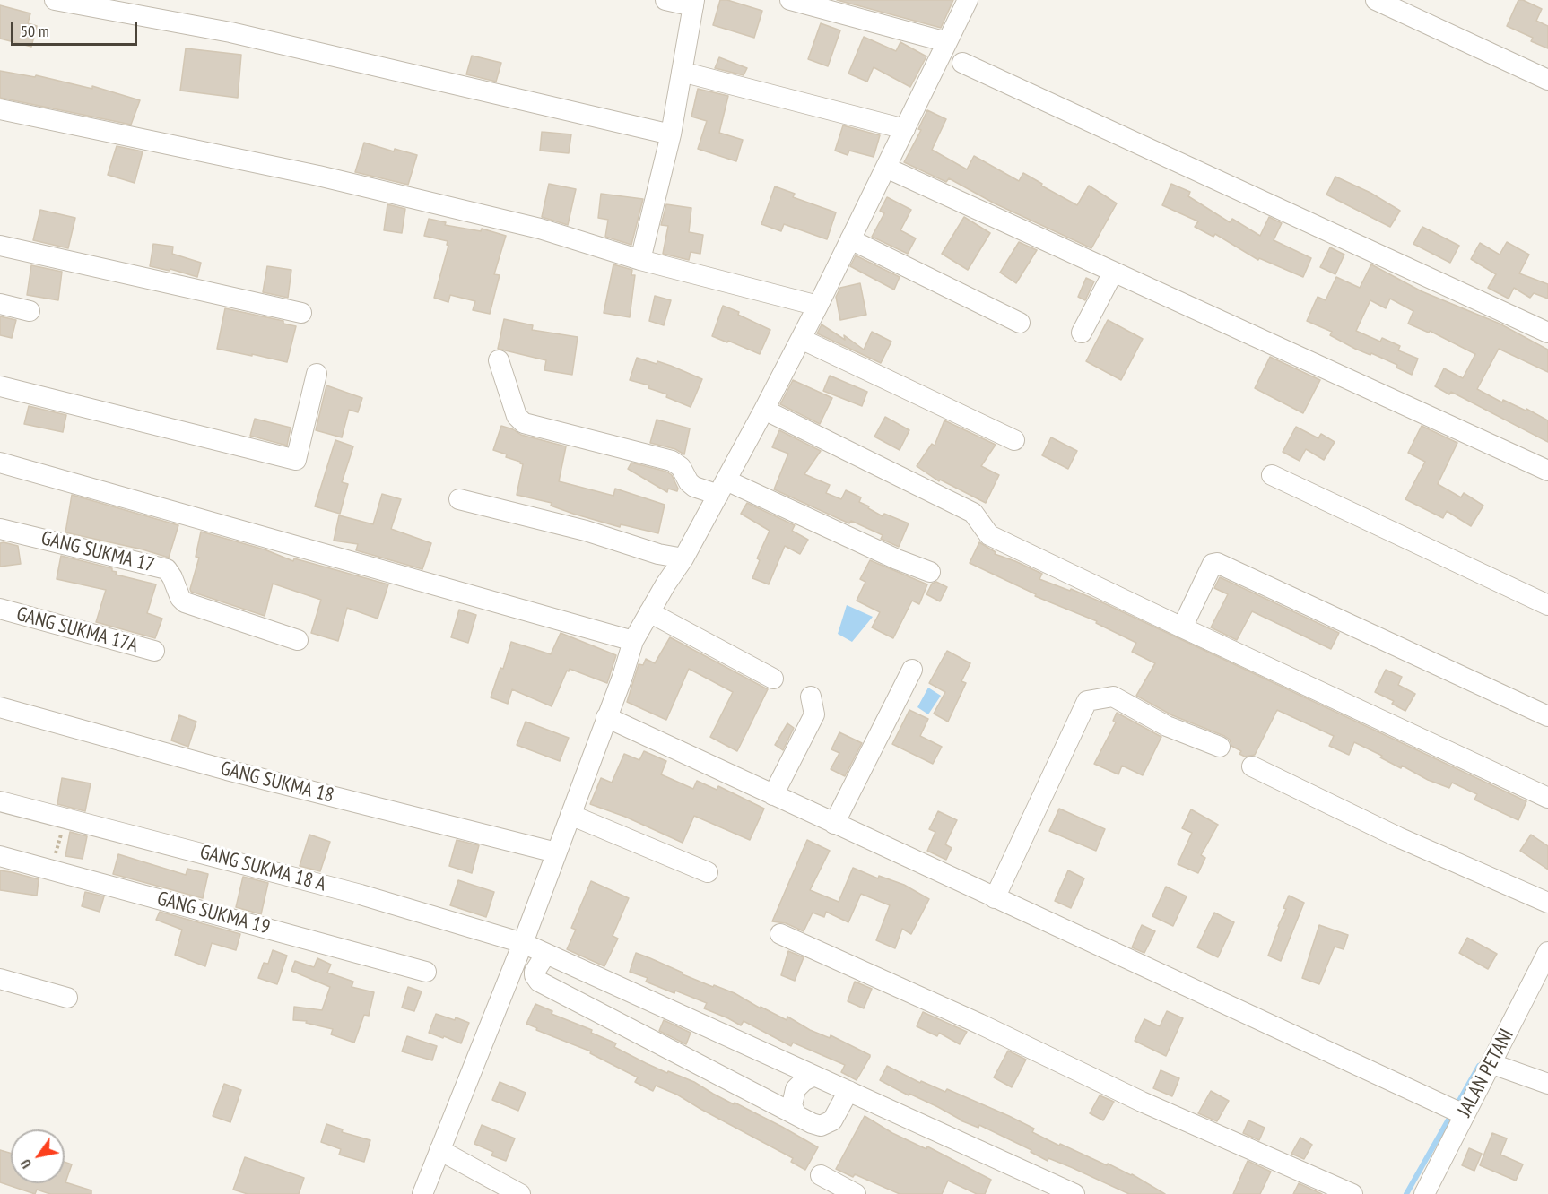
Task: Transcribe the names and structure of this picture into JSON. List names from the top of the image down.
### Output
{
  "streets": {
    "street": [
      "GANG SUKMA 17",
      "GANG SUKMA 17A",
      "GANG SUKMA 18",
      "GANG SUKMA 18 A",
      "GANG SUKMA 19",
      "JALAN PETANI"
    ]
  },
  "scale_bar": "50 m",
  "north": "bottom left"
}
